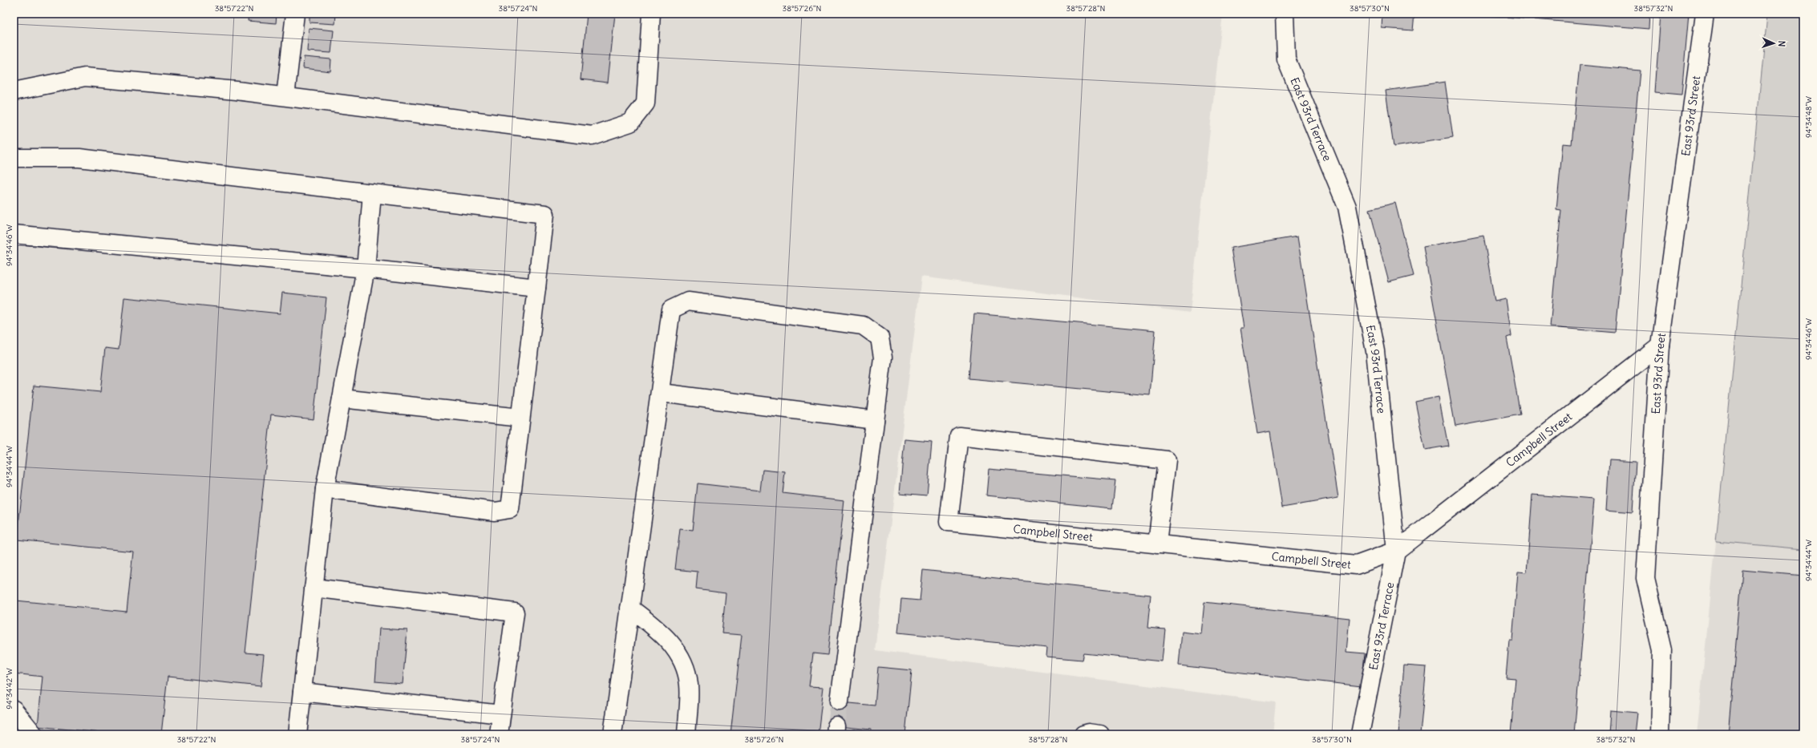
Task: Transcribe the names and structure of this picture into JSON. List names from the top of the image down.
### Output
{
  "streets": {
    "street": ["East 93rd Street", "East 93rd Terrace", "Campbell Street"]
  },
  "crossings": [
    ["East 93rd Street", "Campbell Street"],
    ["East 93rd Terrace", "Campbell Street"]
  ],
  "north": "right",
  "coordinates": [
    "38°57'22\"N",
    "38°57'24\"N",
    "38°57'26\"N",
    "38°57'28\"N",
    "38°57'30\"N",
    "38°57'32\"N",
    "94°34'48\"W",
    "94°34'46\"W",
    "94°34'44\"W",
    "94°34'42\"W"
  ]
}
